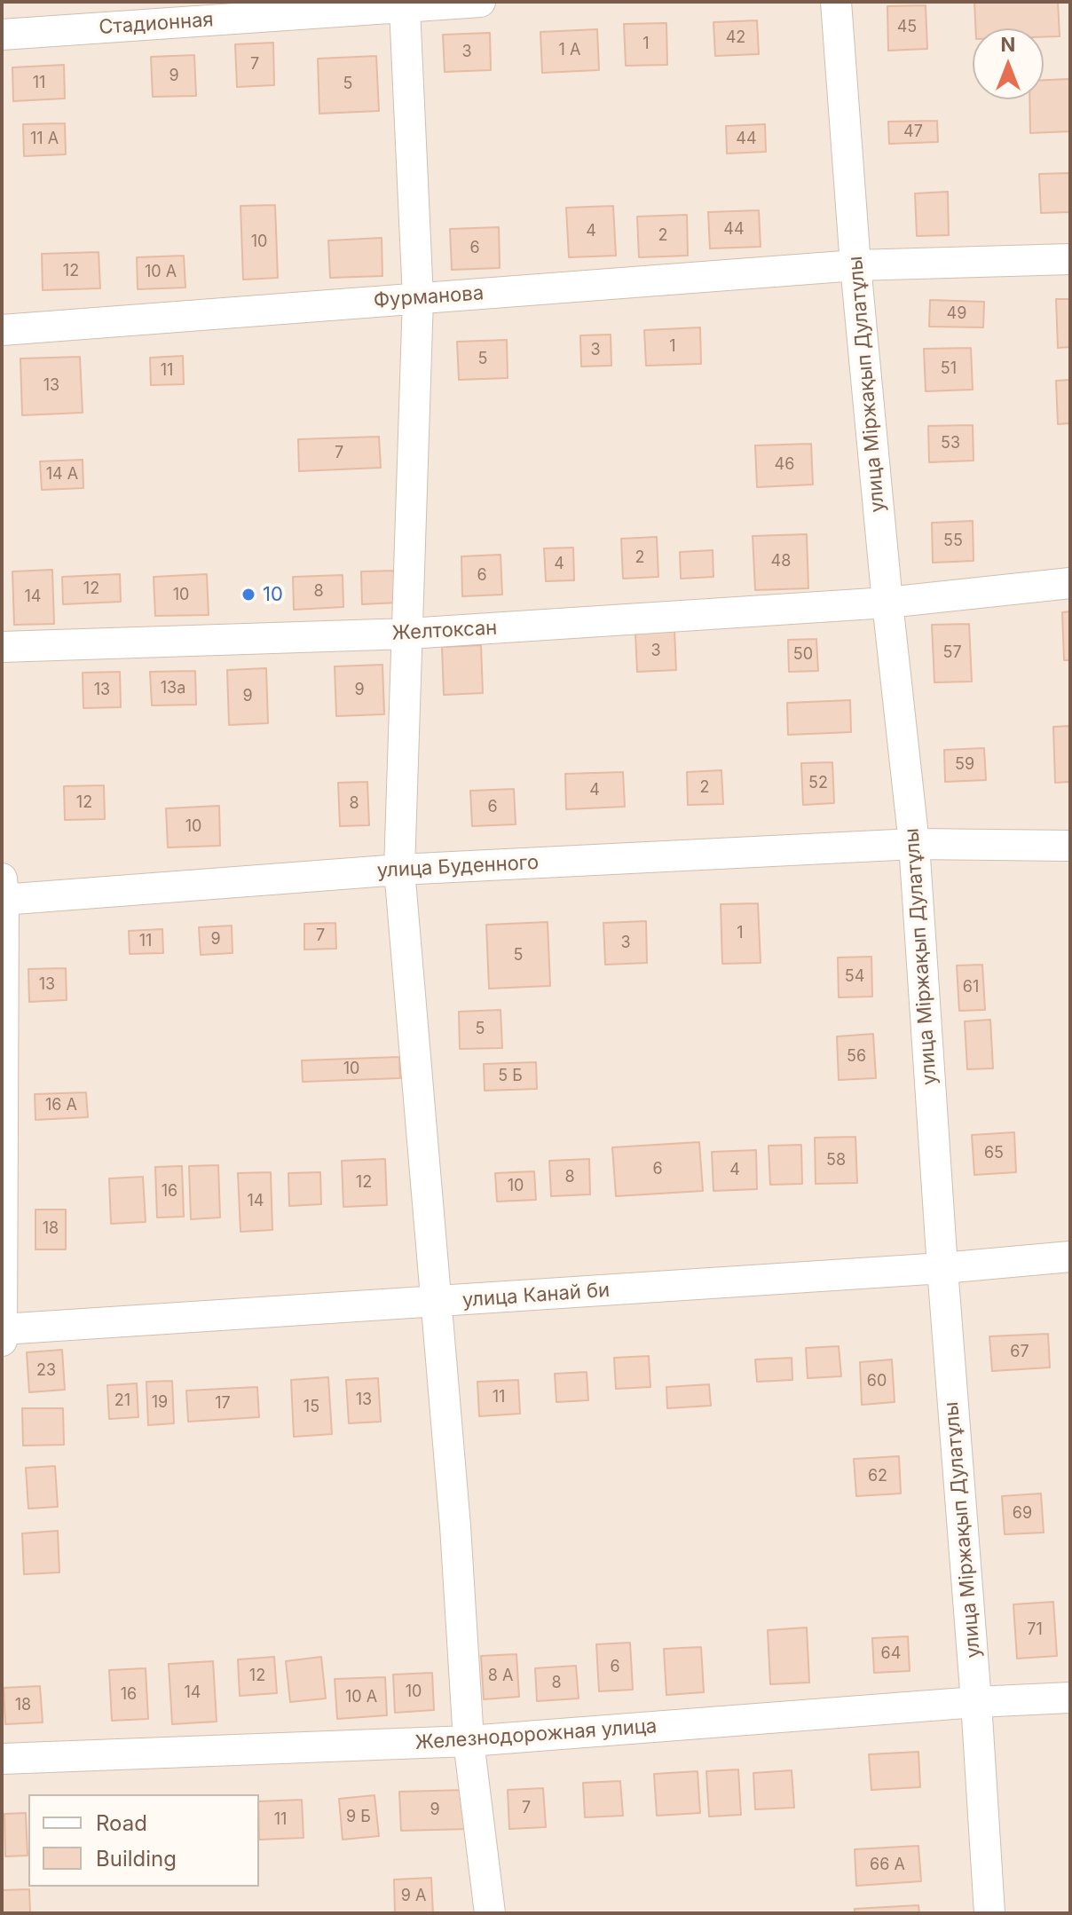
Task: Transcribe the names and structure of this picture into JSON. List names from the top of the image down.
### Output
{
  "streets": {
    "street": [
      "Стадионная",
      "Фурманова",
      "улица Міржақып Дулатұлы",
      "Желтоксан",
      "улица Буденного",
      "улица Канай би",
      "Железнодорожная улица"
    ]
  },
  "crossings": [
    ["Фурманова", "улица Міржақып Дулатұлы"],
    ["улица Міржақып Дулатұлы", "Желтоксан"],
    ["улица Міржақып Дулатұлы", "улица Буденного"],
    ["улица Міржақып Дулатұлы", "улица Канай би"],
    ["улица Міржақып Дулатұлы", "Железнодорожная улица"]
  ],
  "places": ["10"],
  "house_numbers": [
    "45",
    "42",
    "1",
    "1 А",
    "3",
    "7",
    "9",
    "11",
    "5",
    "47",
    "11 А",
    "44",
    "44",
    "4",
    "2",
    "10",
    "6",
    "12",
    "10 А",
    "49",
    "1",
    "3",
    "5",
    "51",
    "11",
    "13",
    "53",
    "7",
    "46",
    "14 А",
    "55",
    "2",
    "48",
    "4",
    "6",
    "12",
    "8",
    "10",
    "14",
    "3",
    "57",
    "50",
    "13а",
    "13",
    "9",
    "9",
    "59",
    "52",
    "2",
    "4",
    "12",
    "8",
    "6",
    "10",
    "1",
    "7",
    "9",
    "11",
    "3",
    "5",
    "54",
    "13",
    "61",
    "5",
    "56",
    "10",
    "5 Б",
    "16 А",
    "65",
    "58",
    "6",
    "4",
    "8",
    "12",
    "10",
    "16",
    "14",
    "18",
    "67",
    "23",
    "60",
    "11",
    "13",
    "21",
    "19",
    "17",
    "15",
    "62",
    "69",
    "71",
    "64",
    "6",
    "12",
    "8 А",
    "8",
    "10",
    "14",
    "16",
    "10 А",
    "18",
    "7",
    "9",
    "9 Б",
    "11",
    "66 А",
    "9 А"
  ],
  "legend": ["Road", "Building"],
  "north": "top"
}
